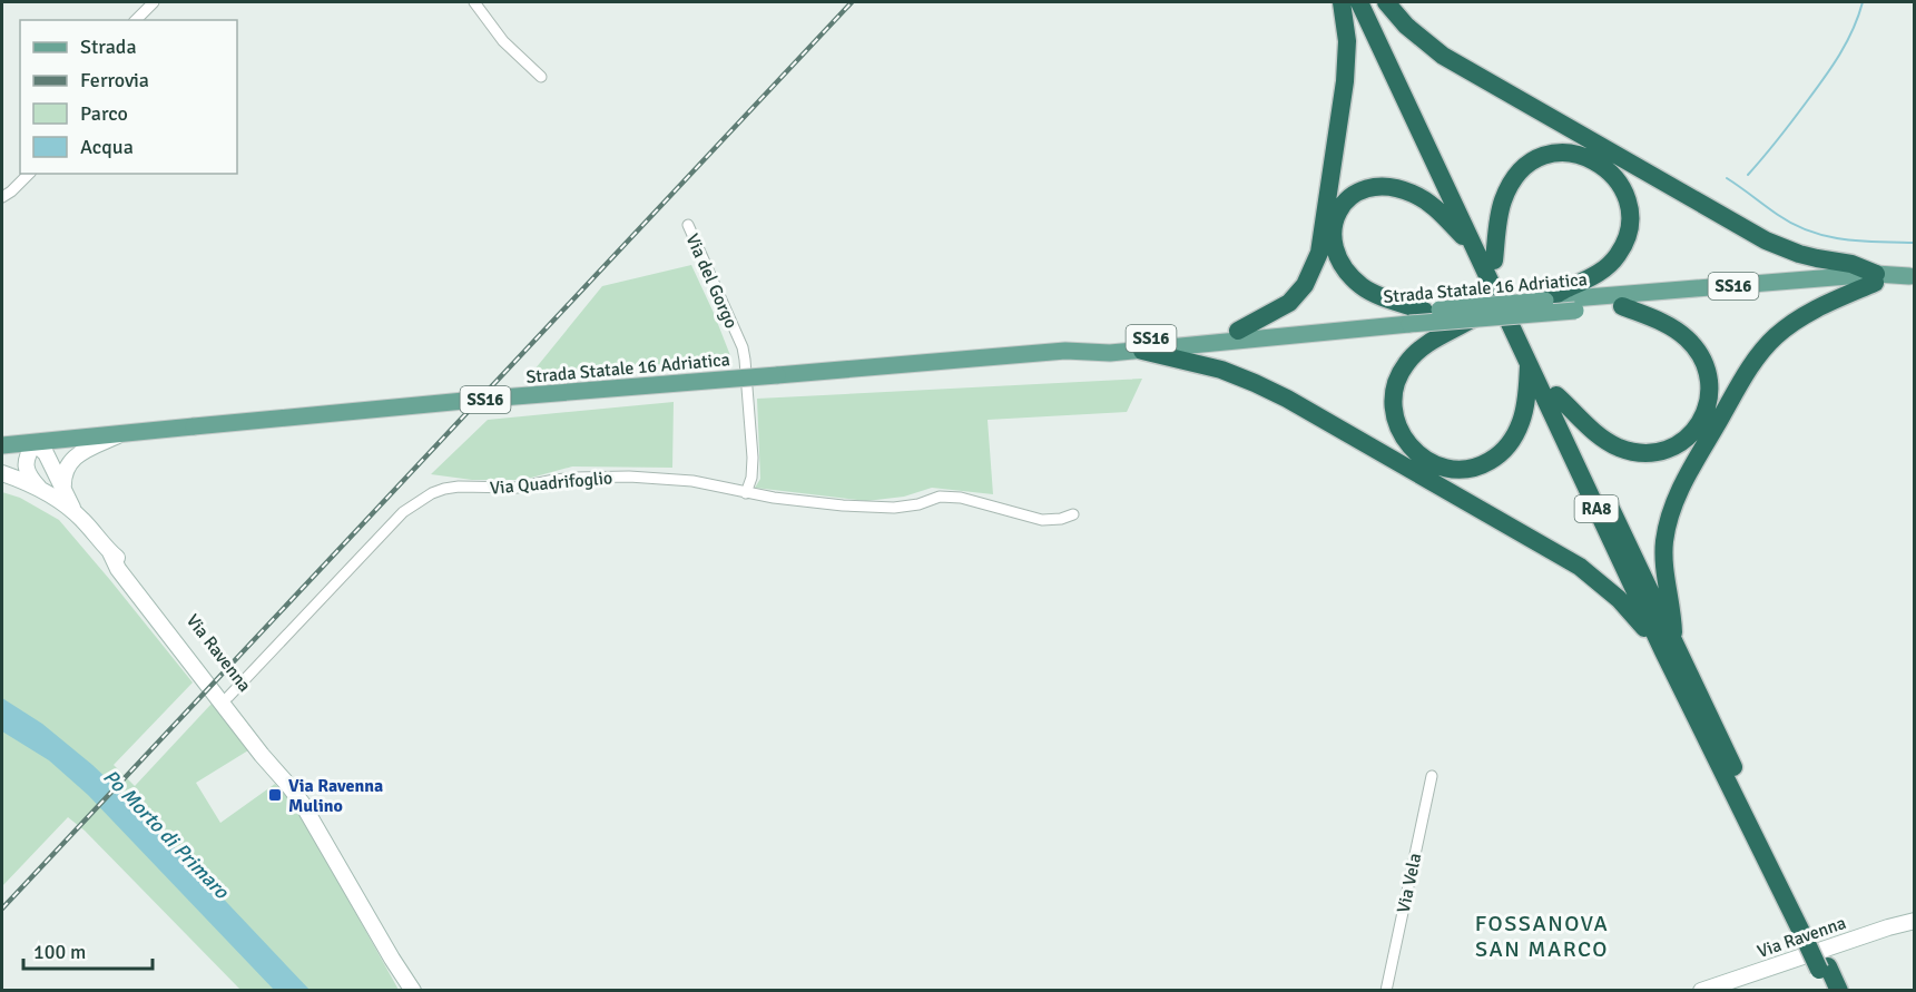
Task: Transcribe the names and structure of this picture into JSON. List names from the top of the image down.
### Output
{
  "streets": {
    "highway": ["RA8"],
    "main road": ["SS16", "Strada Statale 16 Adriatica", "Via Ravenna"],
    "street": ["Via del Gorgo", "Via Quadrifoglio", "Via Vela"]
  },
  "crossings": [
    ["Via del Gorgo", "Via Quadrifoglio"],
    ["SS16", "Strada Statale 16 Adriatica"],
    ["SS16", "Via Ravenna"],
    ["Strada Statale 16 Adriatica", "Via Ravenna"],
    ["Via Quadrifoglio", "Via Ravenna"]
  ],
  "districts": ["FOSSANOVA SAN MARCO"],
  "water": ["Po Morto di Primaro"],
  "places": {
    "transit": ["Via Ravenna Mulino"]
  },
  "legend": [
    "Strada",
    "Ferrovia",
    "Parco",
    "Acqua"
  ],
  "scale_bar": "100 m"
}
